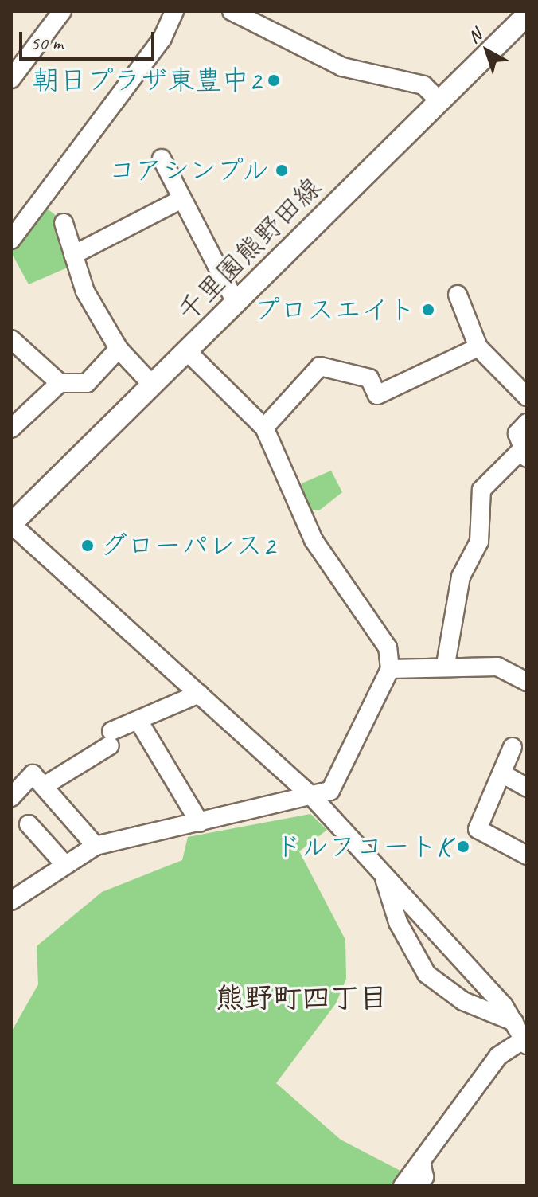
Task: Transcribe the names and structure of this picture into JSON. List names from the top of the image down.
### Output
{
  "streets": {
    "street": ["千里園熊野田線"]
  },
  "districts": ["熊野町四丁目"],
  "places": [
    "朝日プラザ東豊中2",
    "コアシンプル",
    "プロスエイト",
    "グローパレス2",
    "ドルフコートK"
  ],
  "scale_bar": "50 m",
  "north": "top left"
}
